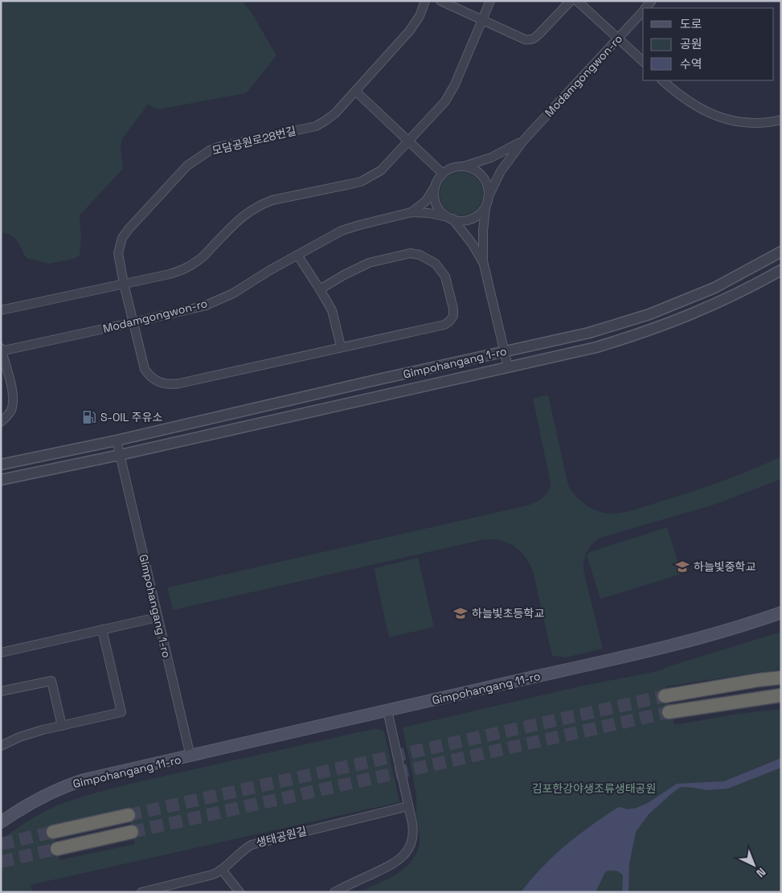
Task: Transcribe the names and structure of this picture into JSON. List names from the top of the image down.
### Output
{
  "streets": {
    "main road": ["Gimpohangang 11-ro"],
    "street": [
      "Modamgongwon-ro",
      "모담공원로28번길",
      "Gimpohangang 1-ro",
      "생태공원길"
    ]
  },
  "crossings": [
    ["Modamgongwon-ro", "모담공원로28번길"],
    ["Gimpohangang 1-ro", "Gimpohangang 11-ro"]
  ],
  "parks": ["김포한강야생조류생태공원"],
  "places": {
    "fuel station": ["S-OIL 주유소"],
    "school or university": ["하늘빛중학교", "하늘빛초등학교"]
  },
  "legend": ["도로", "공원", "수역"],
  "north": "bottom right"
}
